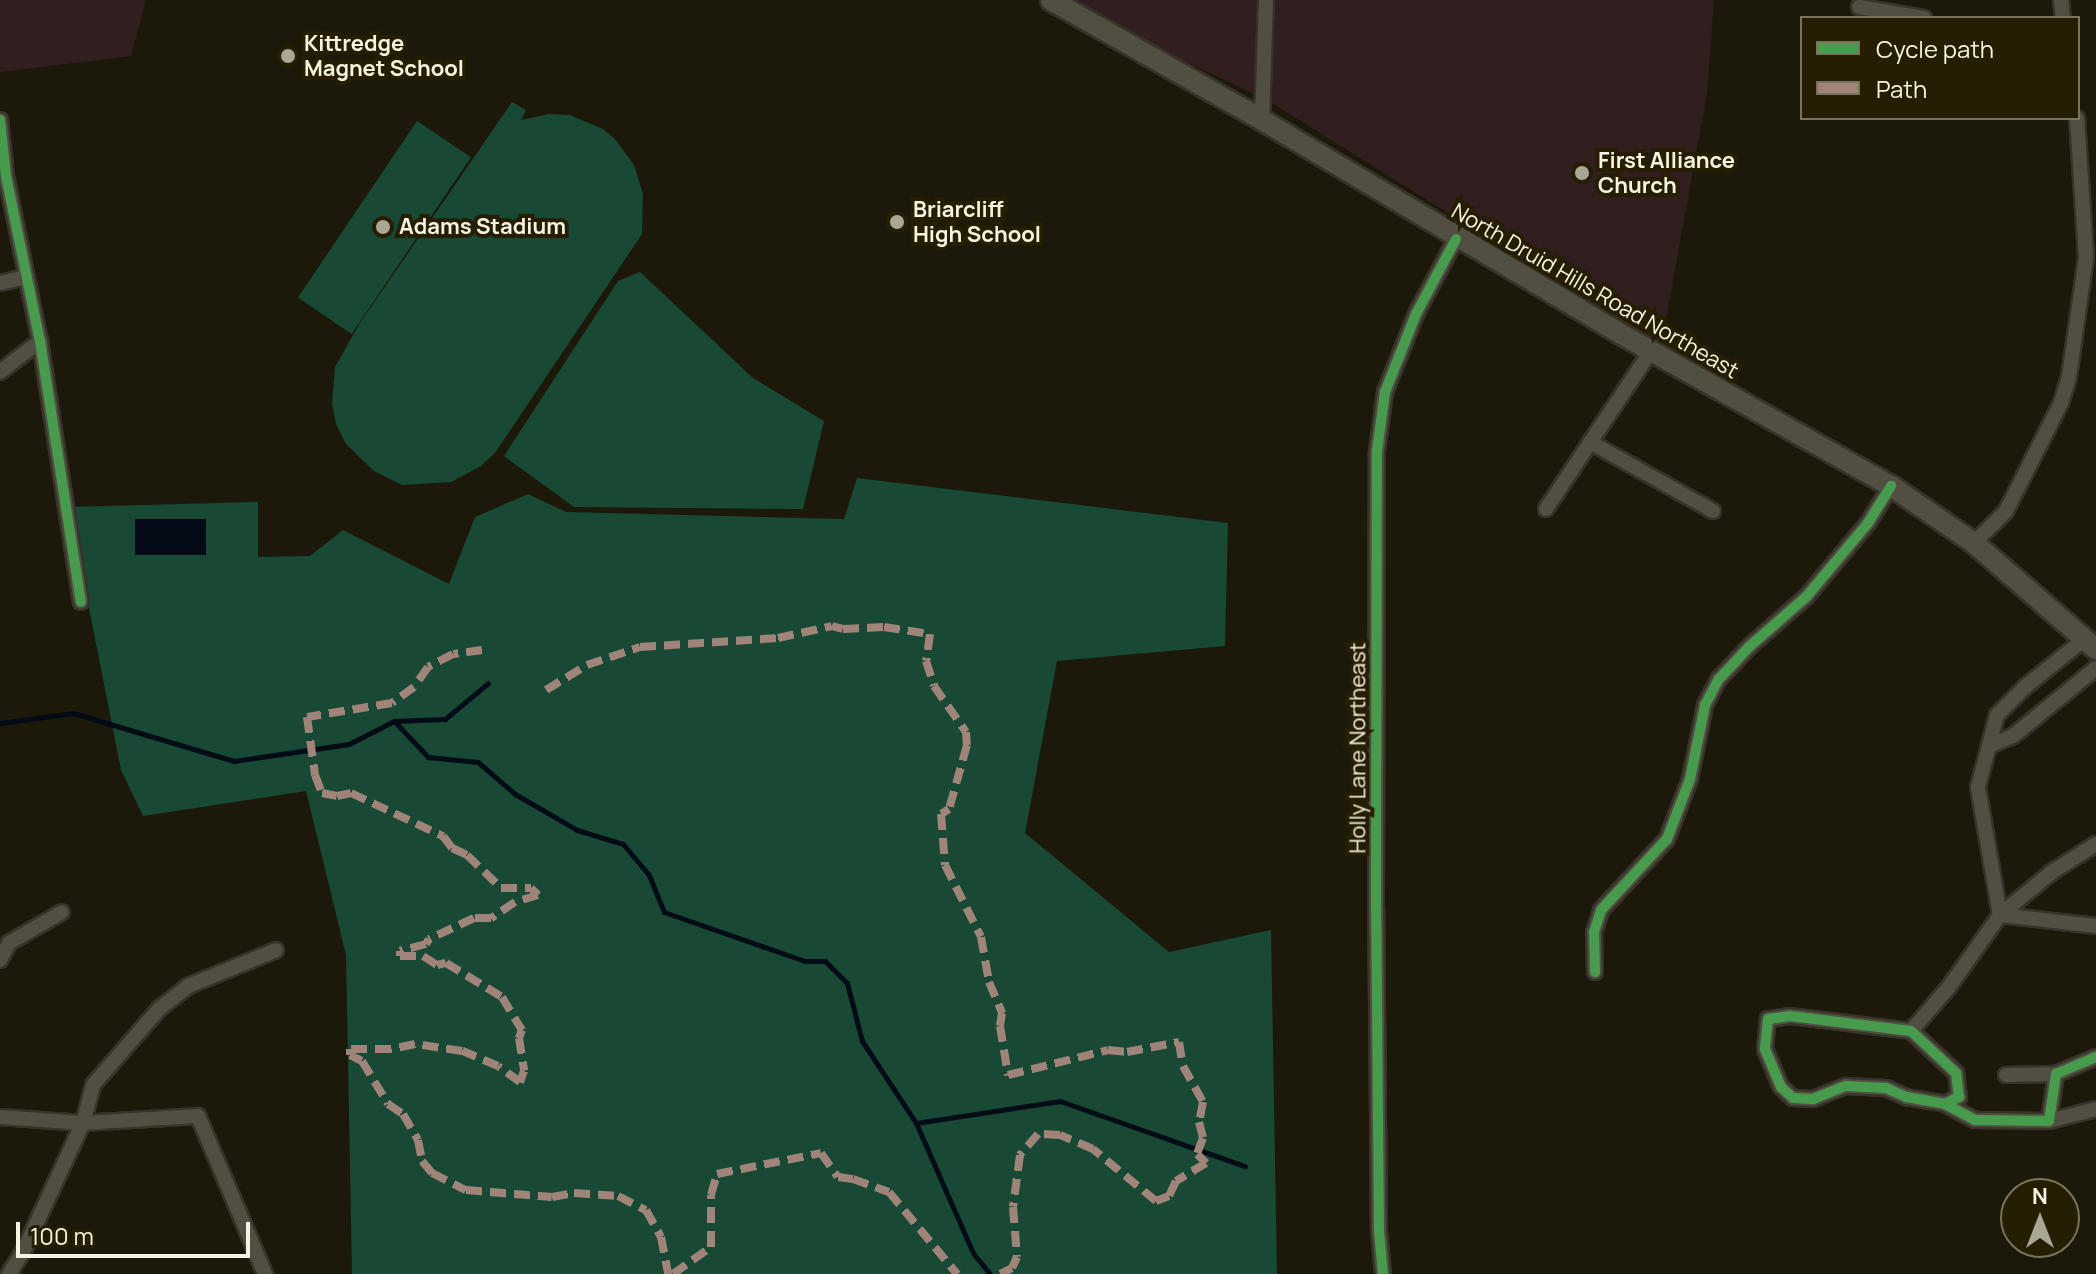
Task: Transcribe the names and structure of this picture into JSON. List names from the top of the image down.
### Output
{
  "streets": {
    "main road": ["North Druid Hills Road Northeast"],
    "street": ["Holly Lane Northeast"]
  },
  "crossings": [
    ["North Druid Hills Road Northeast", "Holly Lane Northeast"]
  ],
  "places": [
    "Kittredge Magnet School",
    "First Alliance Church",
    "Briarcliff High School",
    "Adams Stadium"
  ],
  "legend": ["Cycle path", "Path"],
  "scale_bar": "100 m",
  "north": "top"
}
